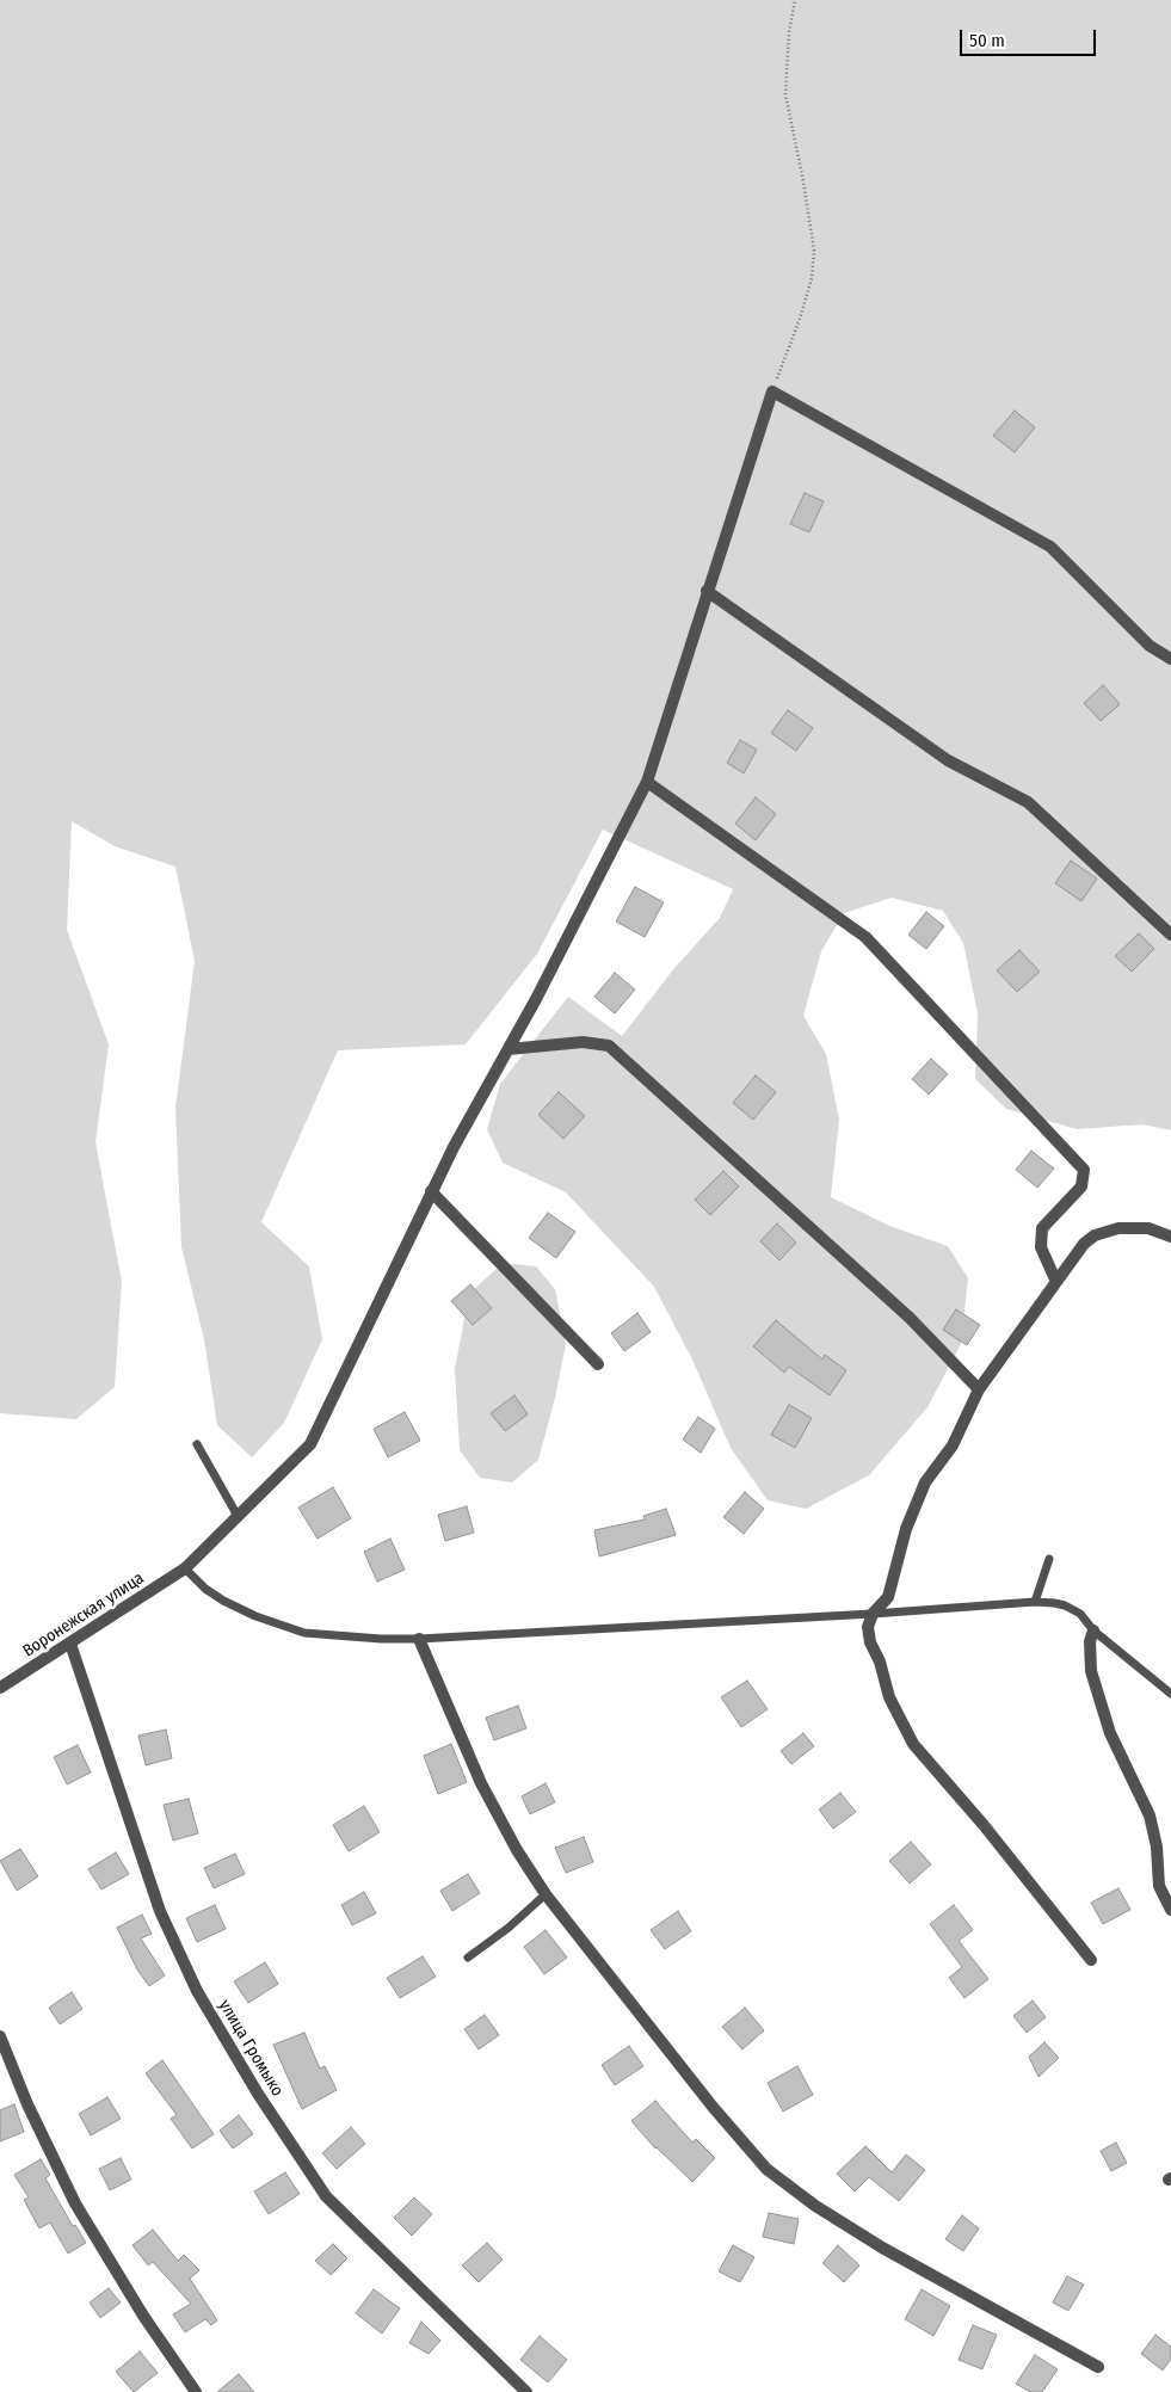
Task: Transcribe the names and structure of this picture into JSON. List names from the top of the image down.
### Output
{
  "streets": {
    "street": ["Воронежская улица", "улица Громыко"]
  },
  "crossings": [
    ["Воронежская улица", "улица Громыко"]
  ],
  "scale_bar": "50 m"
}
